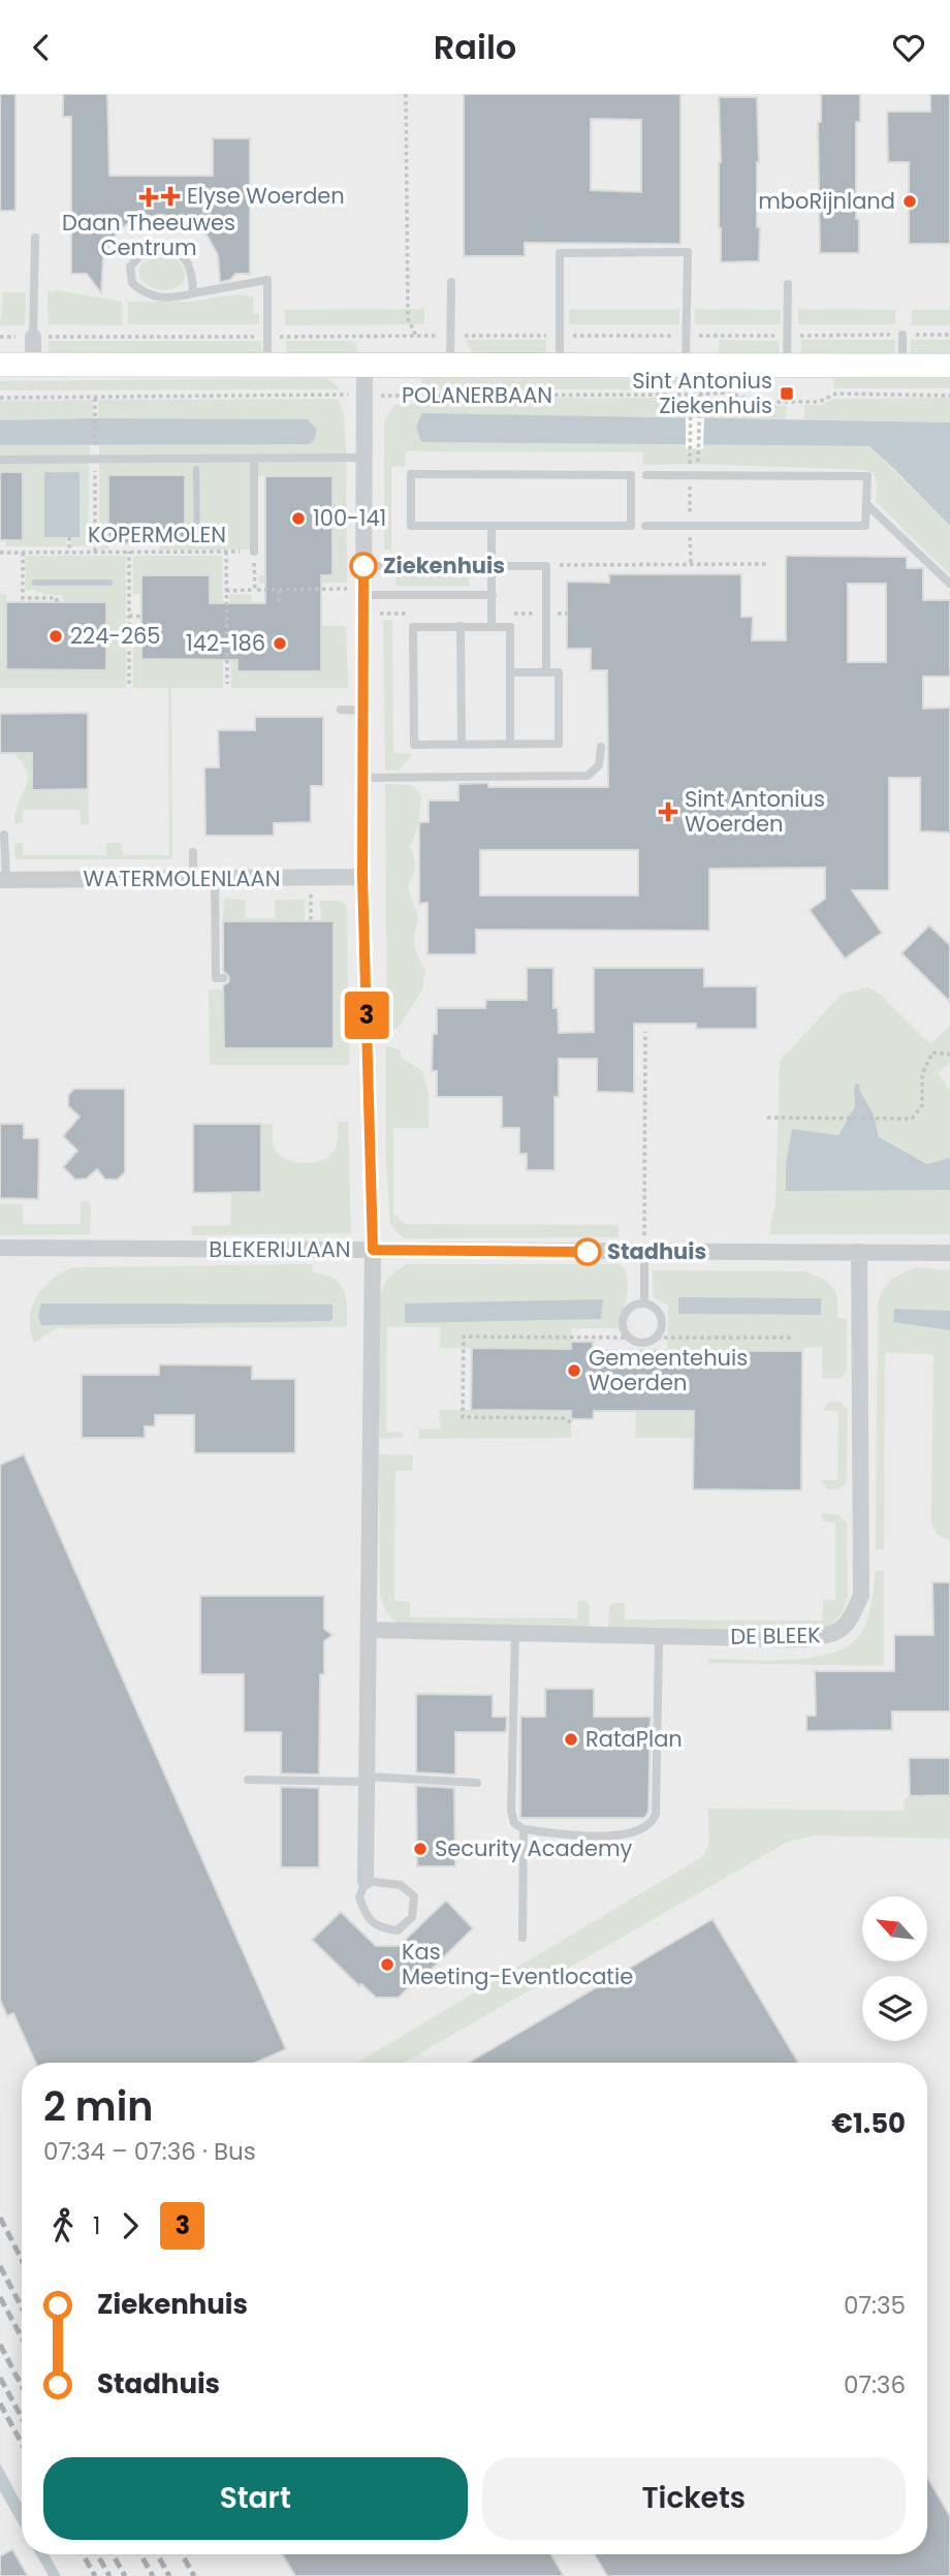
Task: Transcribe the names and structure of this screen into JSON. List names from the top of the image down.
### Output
{
  "streets": {
    "main road": ["POLANERBAAN"],
    "street": ["WATERMOLENLAAN", "BLEKERIJLAAN", "DE BLEEK"],
    "path": ["KOPERMOLEN"]
  },
  "crossings": [
    ["BLEKERIJLAAN", "DE BLEEK"]
  ],
  "places": {
    "health": ["Elyse Woerden", "Daan Theeuwes Centrum", "Sint Antonius Woerden"],
    "other": [
      "mboRijnland",
      "100-141",
      "Ziekenhuis",
      "224-265",
      "142-186",
      "Stadhuis",
      "Gemeentehuis Woerden",
      "RataPlan",
      "Security Academy",
      "Kas Meeting-Eventlocatie"
    ],
    "transit": ["Sint Antonius Ziekenhuis"]
  },
  "lines": ["bus line 3"],
  "north": "top left",
  "page": {
    "header": "Railo",
    "on_map": "3",
    "heading": ["2 min", "07:34 – 07:36 · Bus", "€1.50"],
    "legs": ["1", "3"],
    "list": [
      {
        "name": "Ziekenhuis",
        "value": "07:35"
      },
      {
        "name": "Stadhuis",
        "value": "07:36"
      }
    ],
    "buttons": ["Start", "Tickets"]
  }
}
